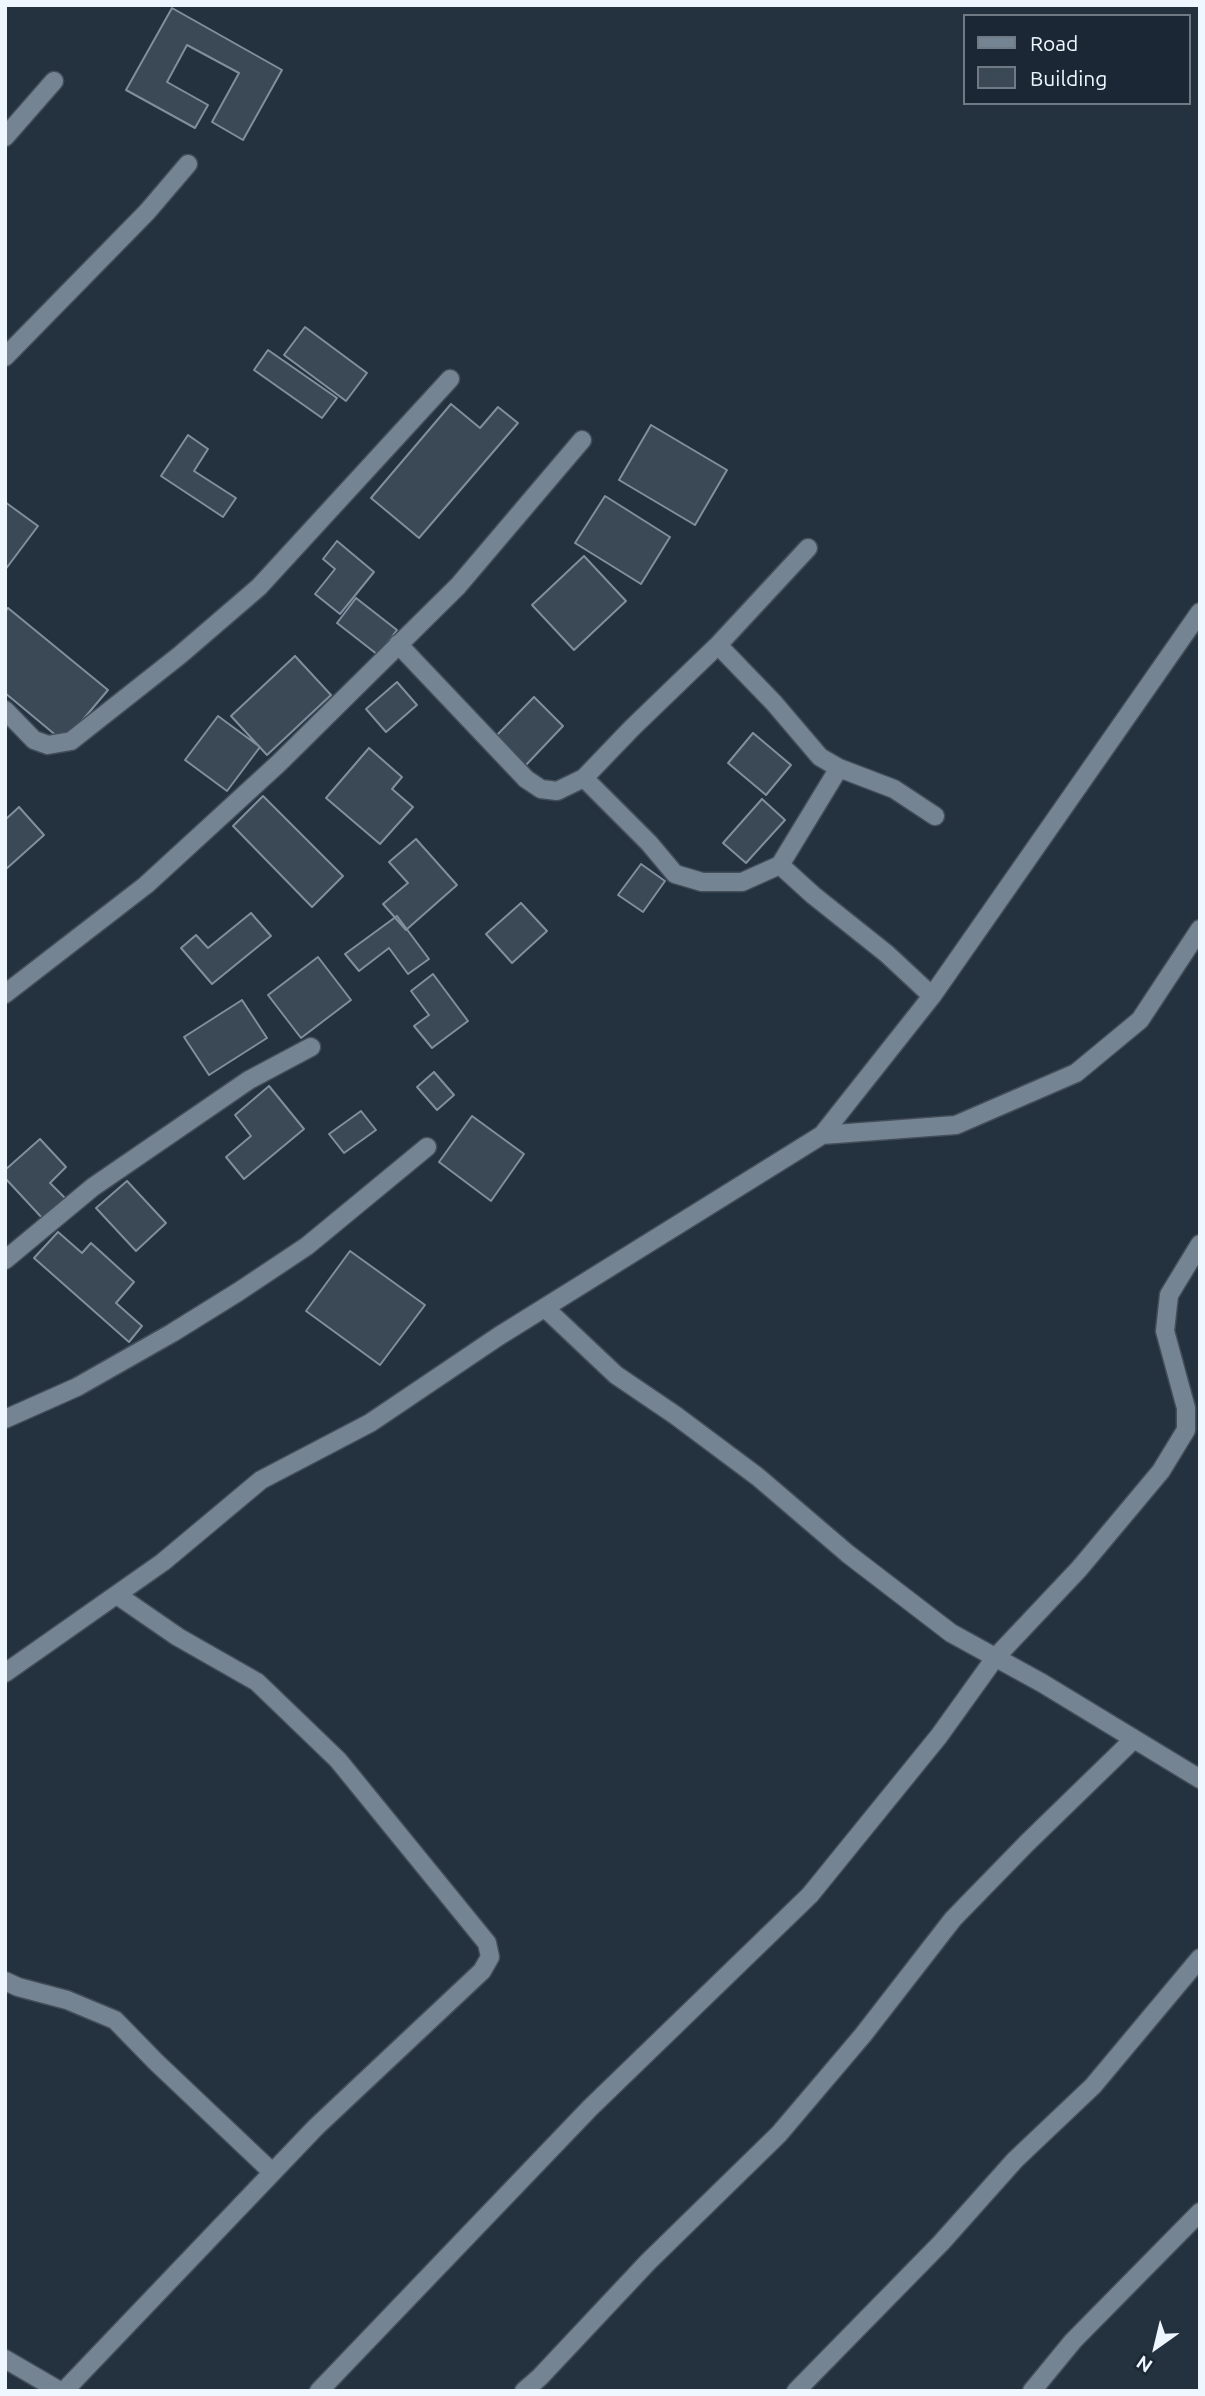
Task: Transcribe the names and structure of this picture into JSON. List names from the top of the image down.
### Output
{
  "legend": ["Road", "Building"],
  "north": "bottom left"
}
